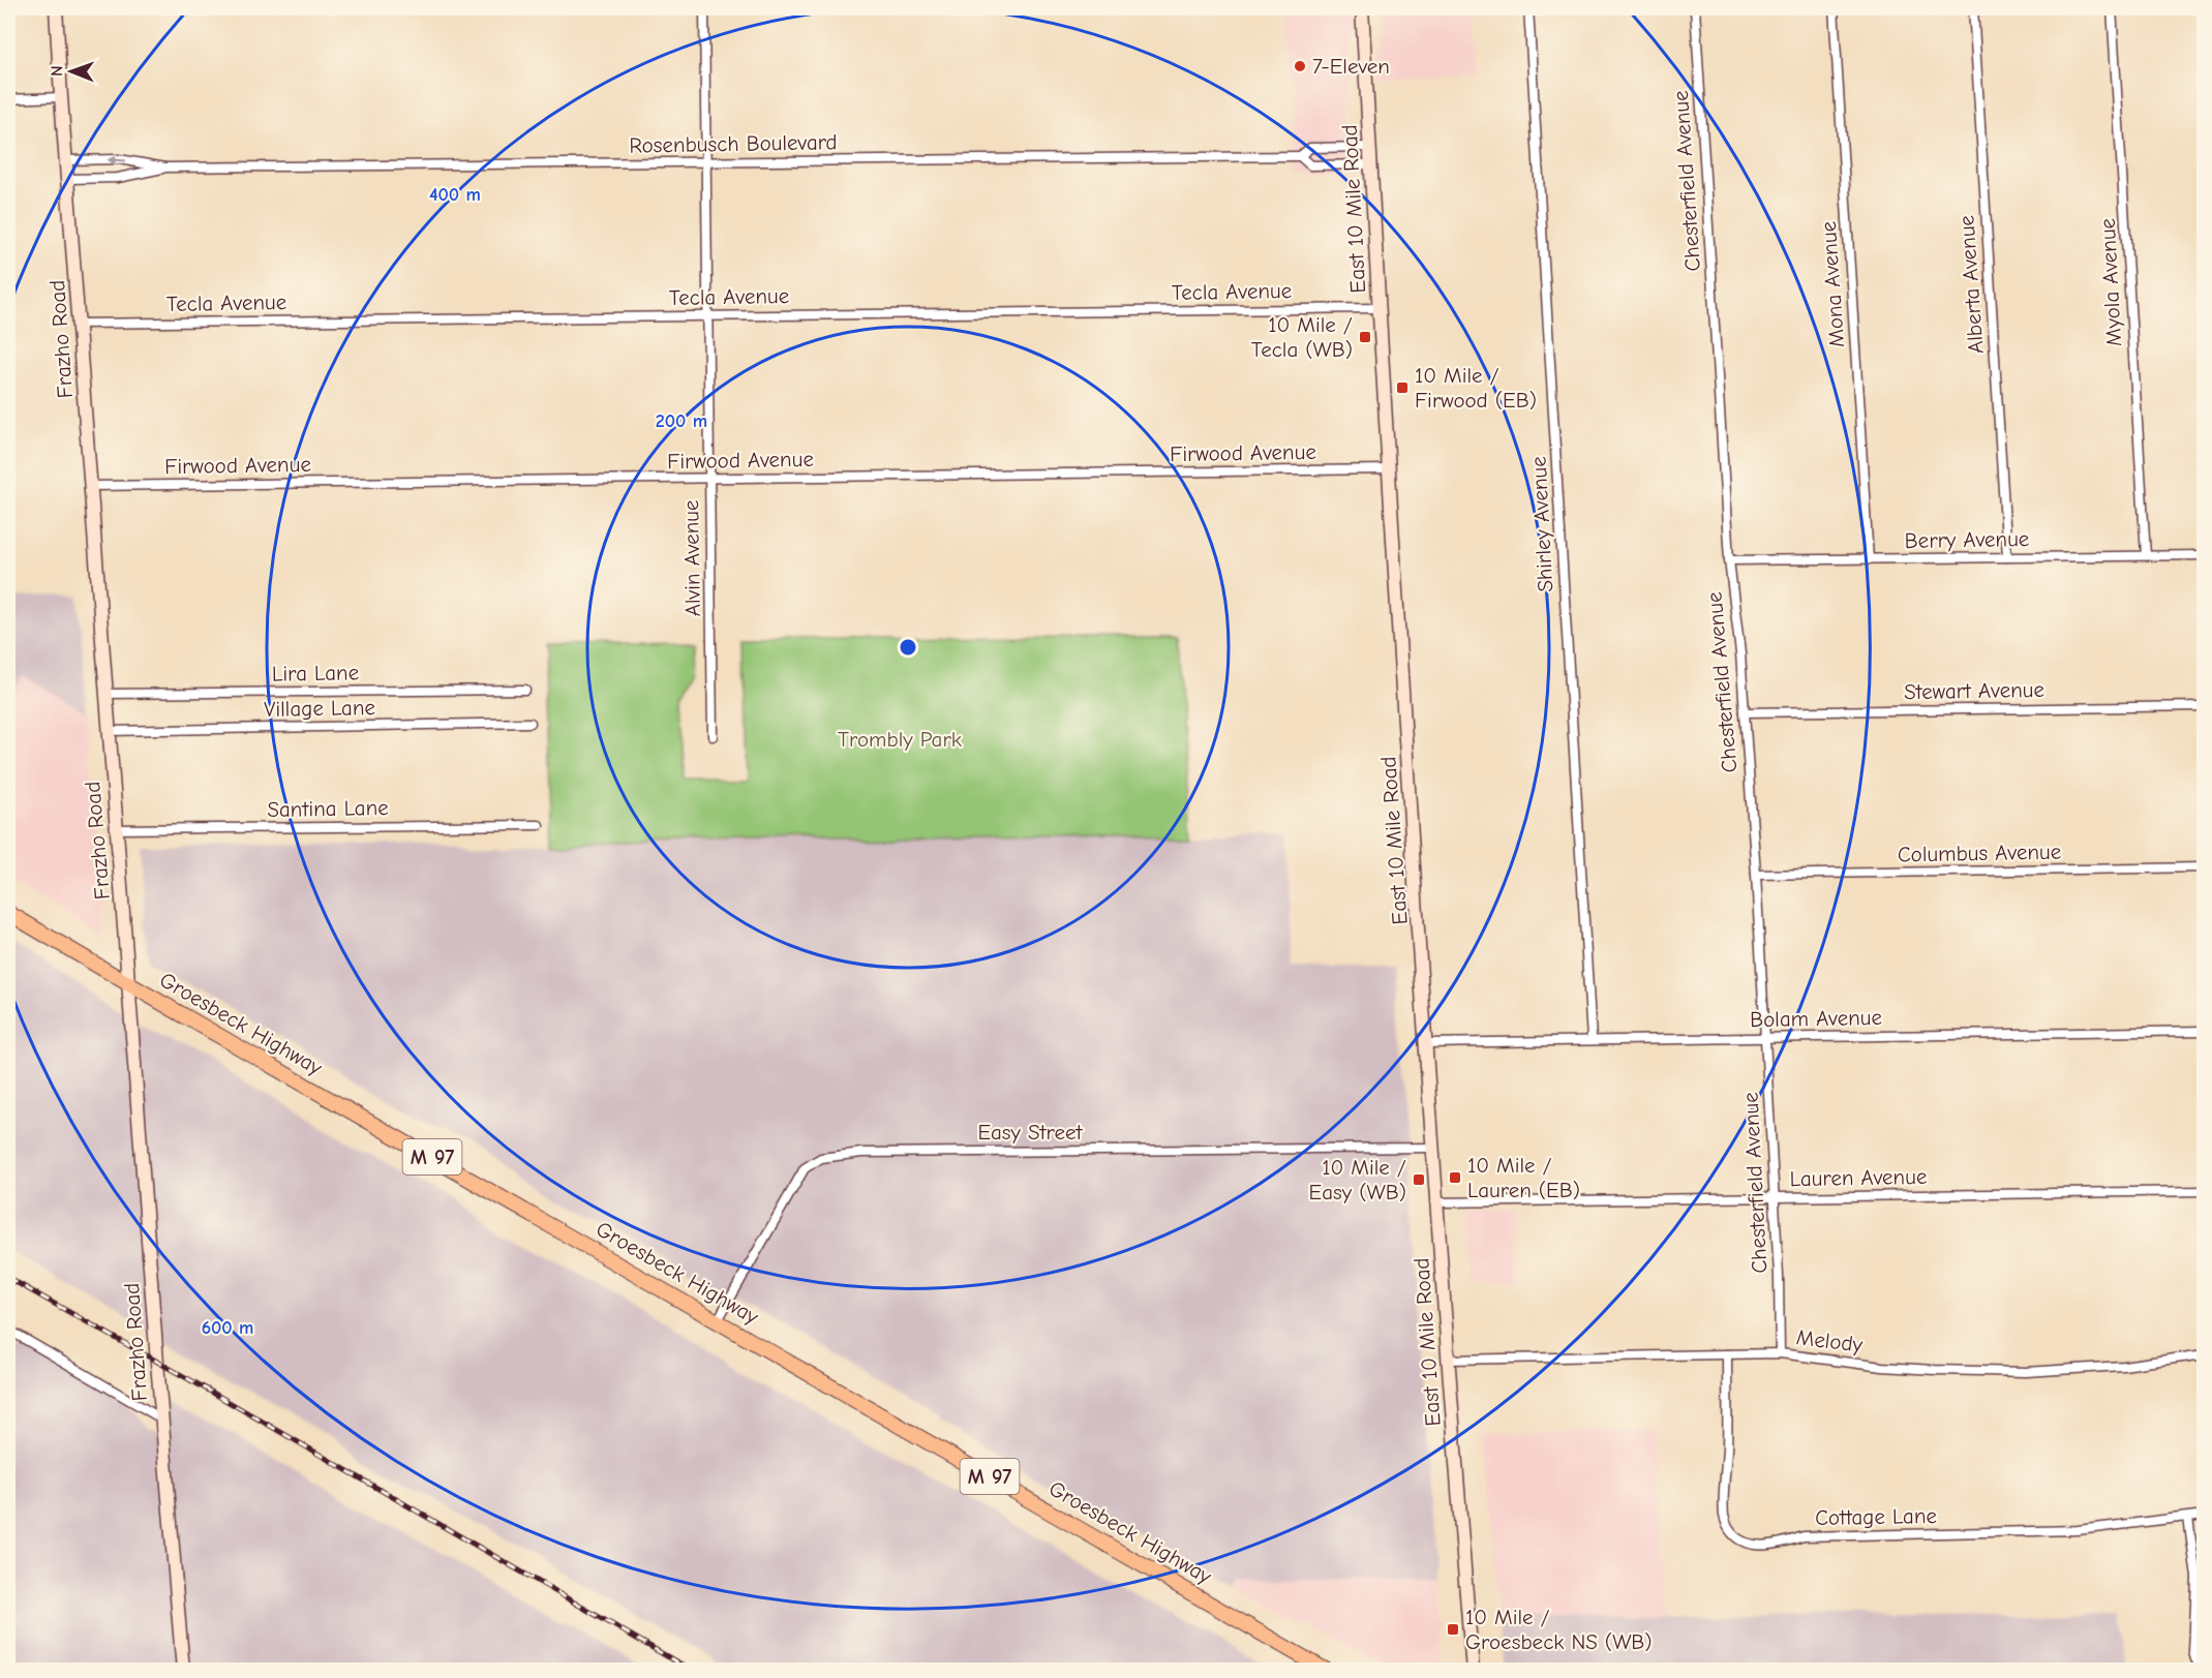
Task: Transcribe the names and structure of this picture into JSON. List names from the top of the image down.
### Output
{
  "streets": {
    "main road": ["Groesbeck Highway", "M 97"],
    "street": [
      "Rosenbusch Boulevard",
      "Chesterfield Avenue",
      "East 10 Mile Road",
      "Myola Avenue",
      "Mona Avenue",
      "Alberta Avenue",
      "Tecla Avenue",
      "Frazho Road",
      "Firwood Avenue",
      "Shirley Avenue",
      "Berry Avenue",
      "Alvin Avenue",
      "Lira Lane",
      "Stewart Avenue",
      "Village Lane",
      "Santina Lane",
      "Columbus Avenue",
      "Bolam Avenue",
      "Easy Street",
      "Lauren Avenue",
      "Melody",
      "Cottage Lane"
    ]
  },
  "crossings": [
    ["Rosenbusch Boulevard", "East 10 Mile Road"],
    ["Rosenbusch Boulevard", "Frazho Road"],
    ["Rosenbusch Boulevard", "Alvin Avenue"],
    ["Chesterfield Avenue", "Berry Avenue"],
    ["Chesterfield Avenue", "Stewart Avenue"],
    ["Chesterfield Avenue", "Columbus Avenue"],
    ["Chesterfield Avenue", "Bolam Avenue"],
    ["Chesterfield Avenue", "Lauren Avenue"],
    ["Chesterfield Avenue", "Melody"],
    ["East 10 Mile Road", "Tecla Avenue"],
    ["East 10 Mile Road", "Firwood Avenue"],
    ["East 10 Mile Road", "Bolam Avenue"],
    ["East 10 Mile Road", "Easy Street"],
    ["East 10 Mile Road", "Lauren Avenue"],
    ["East 10 Mile Road", "Melody"],
    ["Myola Avenue", "Berry Avenue"],
    ["Mona Avenue", "Berry Avenue"],
    ["Alberta Avenue", "Berry Avenue"],
    ["Tecla Avenue", "Frazho Road"],
    ["Tecla Avenue", "Alvin Avenue"],
    ["Frazho Road", "Firwood Avenue"],
    ["Frazho Road", "Lira Lane"],
    ["Frazho Road", "Village Lane"],
    ["Frazho Road", "Santina Lane"],
    ["Frazho Road", "Groesbeck Highway"],
    ["Firwood Avenue", "Alvin Avenue"],
    ["Shirley Avenue", "Bolam Avenue"],
    ["Groesbeck Highway", "Easy Street"],
    ["Melody", "Cottage Lane"]
  ],
  "parks": ["Trombly Park"],
  "places": {
    "other": ["7-Eleven"],
    "transit": [
      "10 Mile / Tecla (WB)",
      "10 Mile / Firwood (EB)",
      "10 Mile / Lauren (EB)",
      "10 Mile / Easy (WB)",
      "10 Mile / Groesbeck NS (WB)"
    ]
  },
  "north": "left",
  "rings": ["400 m", "200 m", "600 m"]
}
